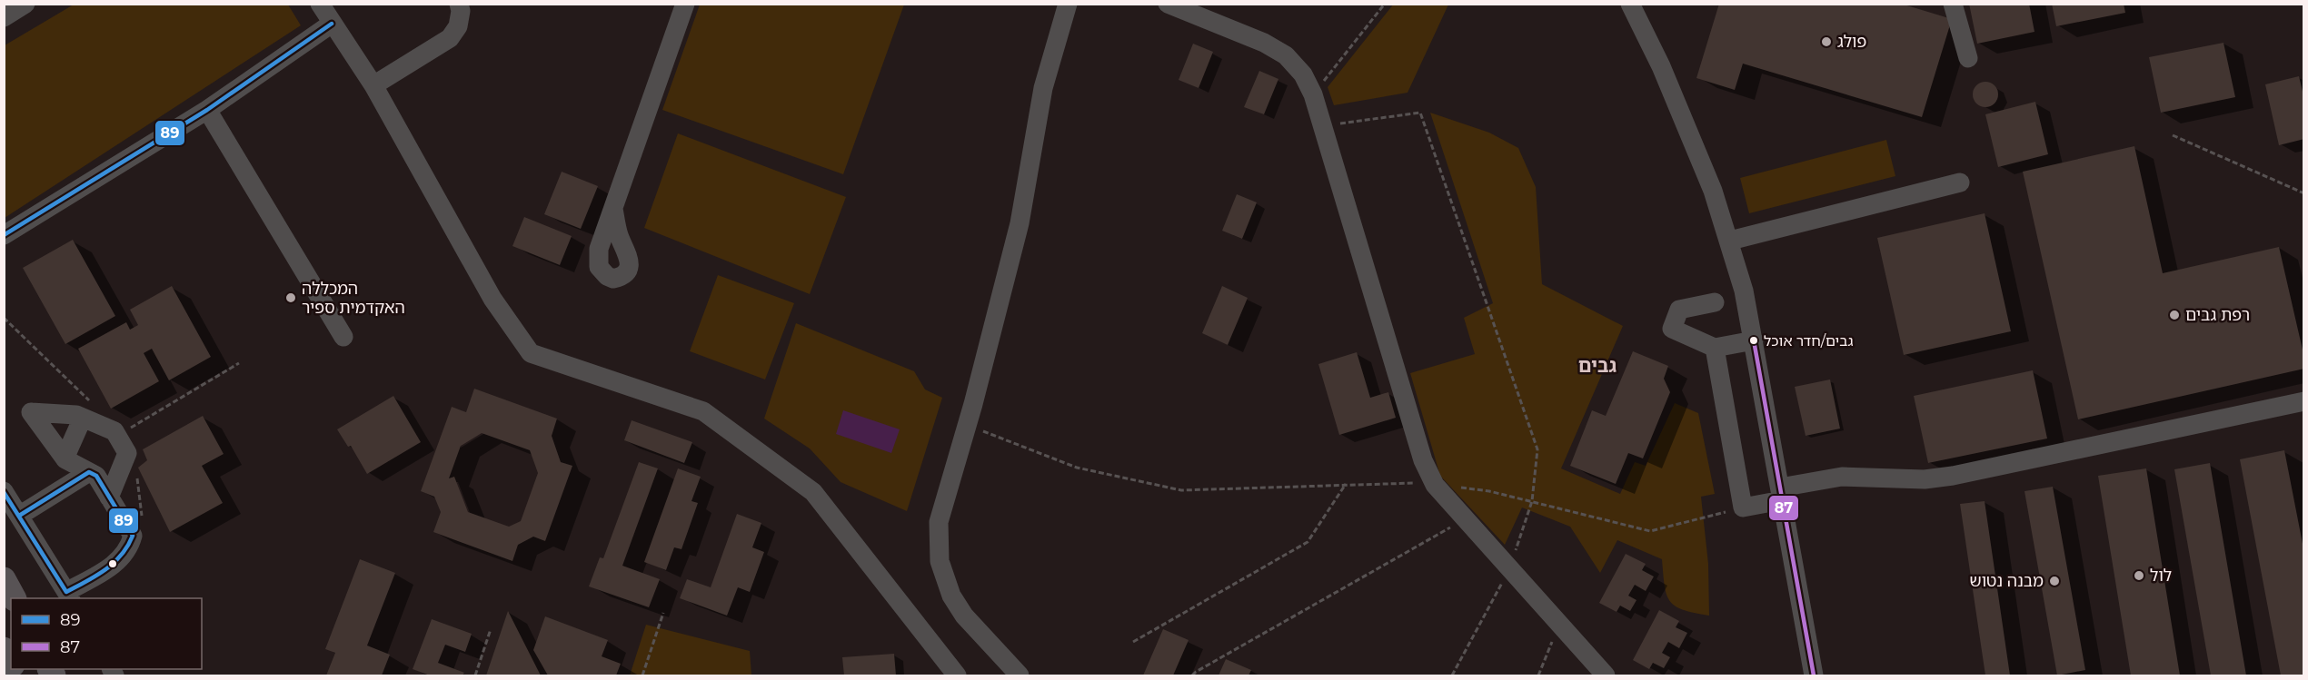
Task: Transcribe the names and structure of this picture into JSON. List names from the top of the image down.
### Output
{
  "districts": ["גבים"],
  "places": [
    "פולג",
    "המכללה האקדמית ספיר",
    "רפת גבים",
    "גבים/חדר אוכל",
    "לול",
    "מבנה נטוש"
  ],
  "lines": ["transit line 89", "transit line 87"],
  "legend": ["89", "87"]
}
